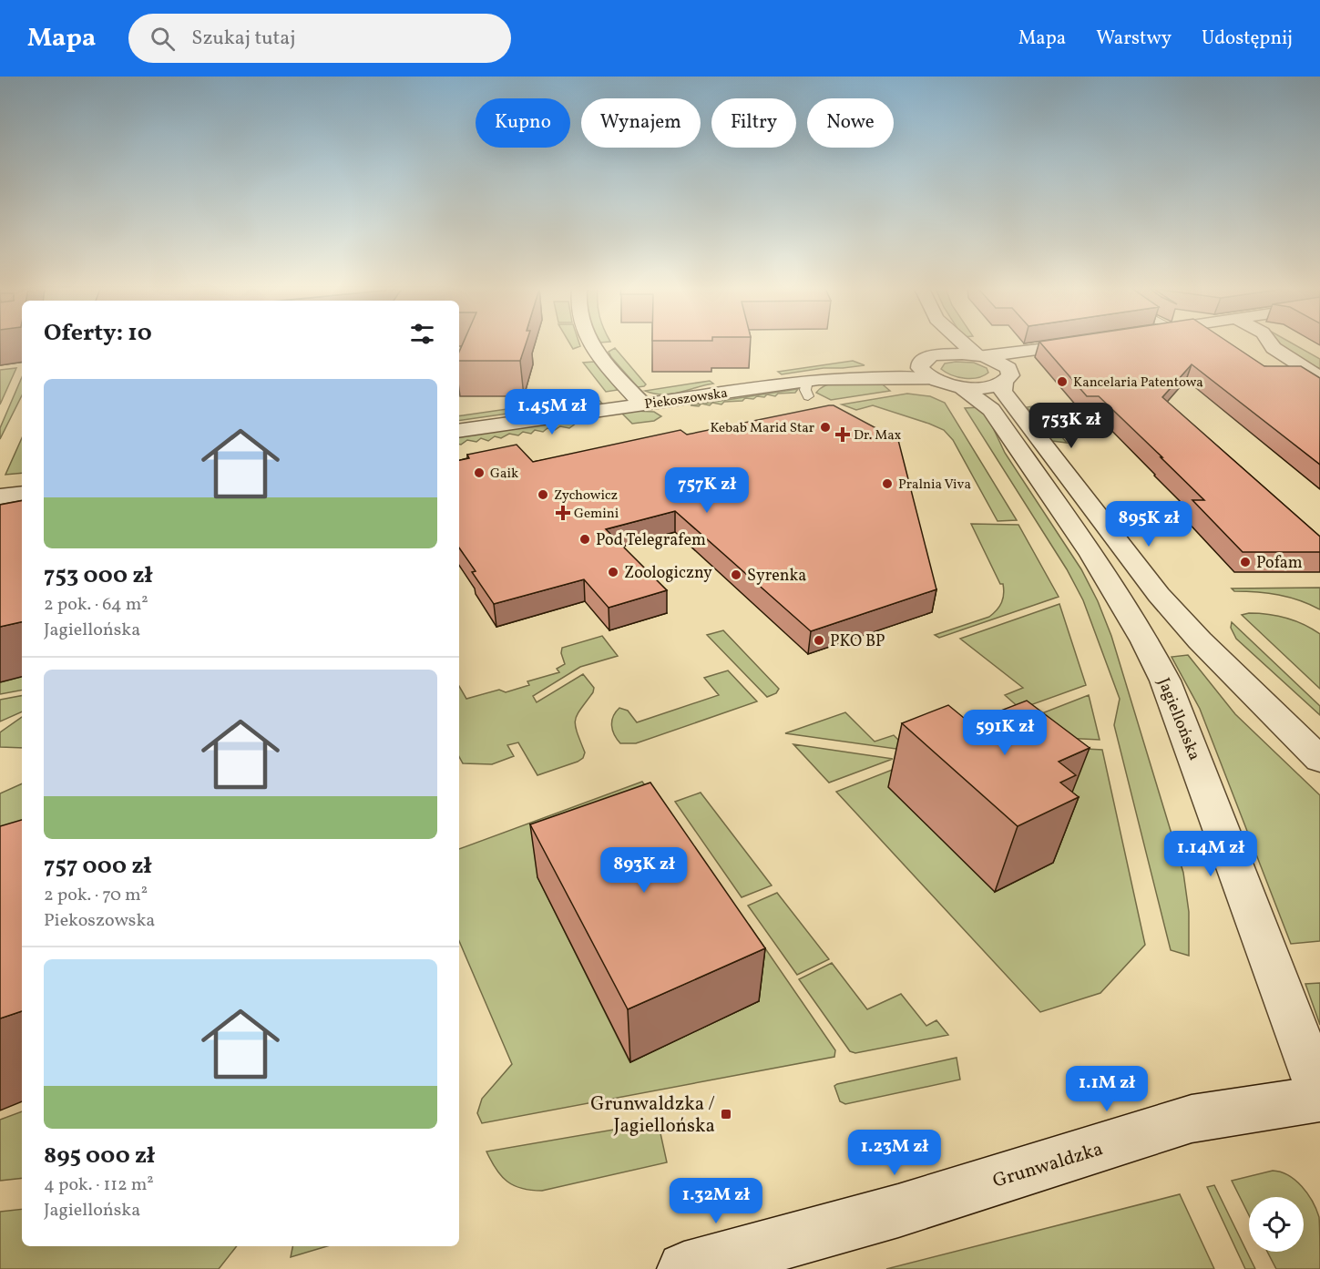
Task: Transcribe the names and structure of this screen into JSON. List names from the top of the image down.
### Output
{
  "streets": {
    "street": ["Piekoszowska", "Jagiellońska", "Grunwaldzka"]
  },
  "crossings": [
    ["Piekoszowska", "Jagiellońska"]
  ],
  "places": {
    "other": [
      "Kancelaria Patentowa",
      "Kebab Marid Star",
      "Gaik",
      "Pralnia Viva",
      "Zychowicz",
      "Pod Telegrafem",
      "Pofam",
      "Zoologiczny",
      "Syrenka",
      "PKO BP"
    ],
    "health": ["Dr. Max", "Gemini"],
    "transit": ["Grunwaldzka / Jagiellońska"]
  },
  "page": {
    "header": "Mapa",
    "search": "Szukaj tutaj",
    "nav": ["Mapa", "Warstwy", "Udostępnij"],
    "chip": [
      "Kupno",
      "Wynajem",
      "Filtry",
      "Nowe"
    ],
    "heading": "Oferty: 10",
    "list": [
      {
        "name": "753 000 zł",
        "note": "2 pok. · 64 m² · Jagiellońska"
      },
      {
        "name": "757 000 zł",
        "note": "2 pok. · 70 m² · Piekoszowska"
      },
      {
        "name": "895 000 zł",
        "note": "4 pok. · 112 m² · Jagiellońska"
      }
    ],
    "price": [
      "1.45M zł",
      "753K zł",
      "757K zł",
      "895K zł",
      "591K zł",
      "1.14M zł",
      "893K zł",
      "1.1M zł",
      "1.23M zł",
      "1.32M zł"
    ]
  }
}
